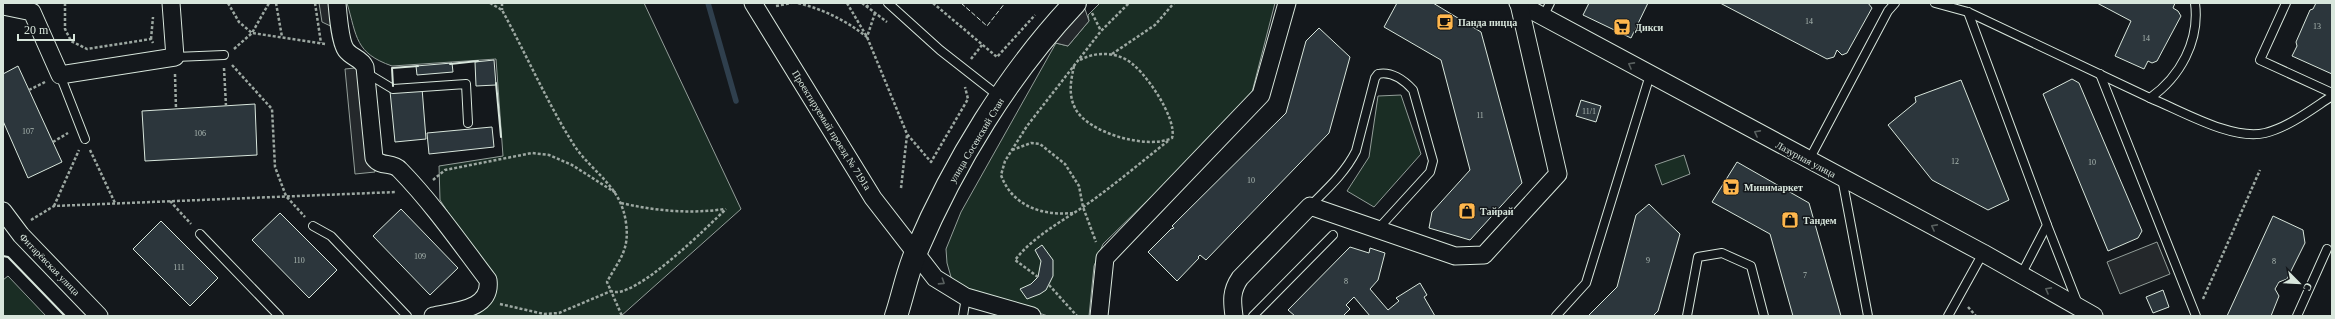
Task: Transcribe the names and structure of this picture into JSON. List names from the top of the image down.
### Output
{
  "streets": {
    "street": [
      "Проектируемый проезд № 7191а",
      "улица Сосенский Стан",
      "Лазурная улица",
      "Фитарёвская улица"
    ]
  },
  "crossings": [
    ["Проектируемый проезд № 7191а", "улица Сосенский Стан"]
  ],
  "one_way": ["Лазурная улица"],
  "places": {
    "cafe": ["Панда пицца"],
    "supermarket": ["Дикси", "Минимаркет"],
    "shop": ["Тайрай", "Тандем"]
  },
  "house_numbers": [
    "14",
    "13",
    "14",
    "11/1",
    "11",
    "107",
    "106",
    "12",
    "10",
    "10",
    "109",
    "110",
    "9",
    "8",
    "111",
    "7",
    "8"
  ],
  "scale_bar": "20 m",
  "north": "bottom right"
}
